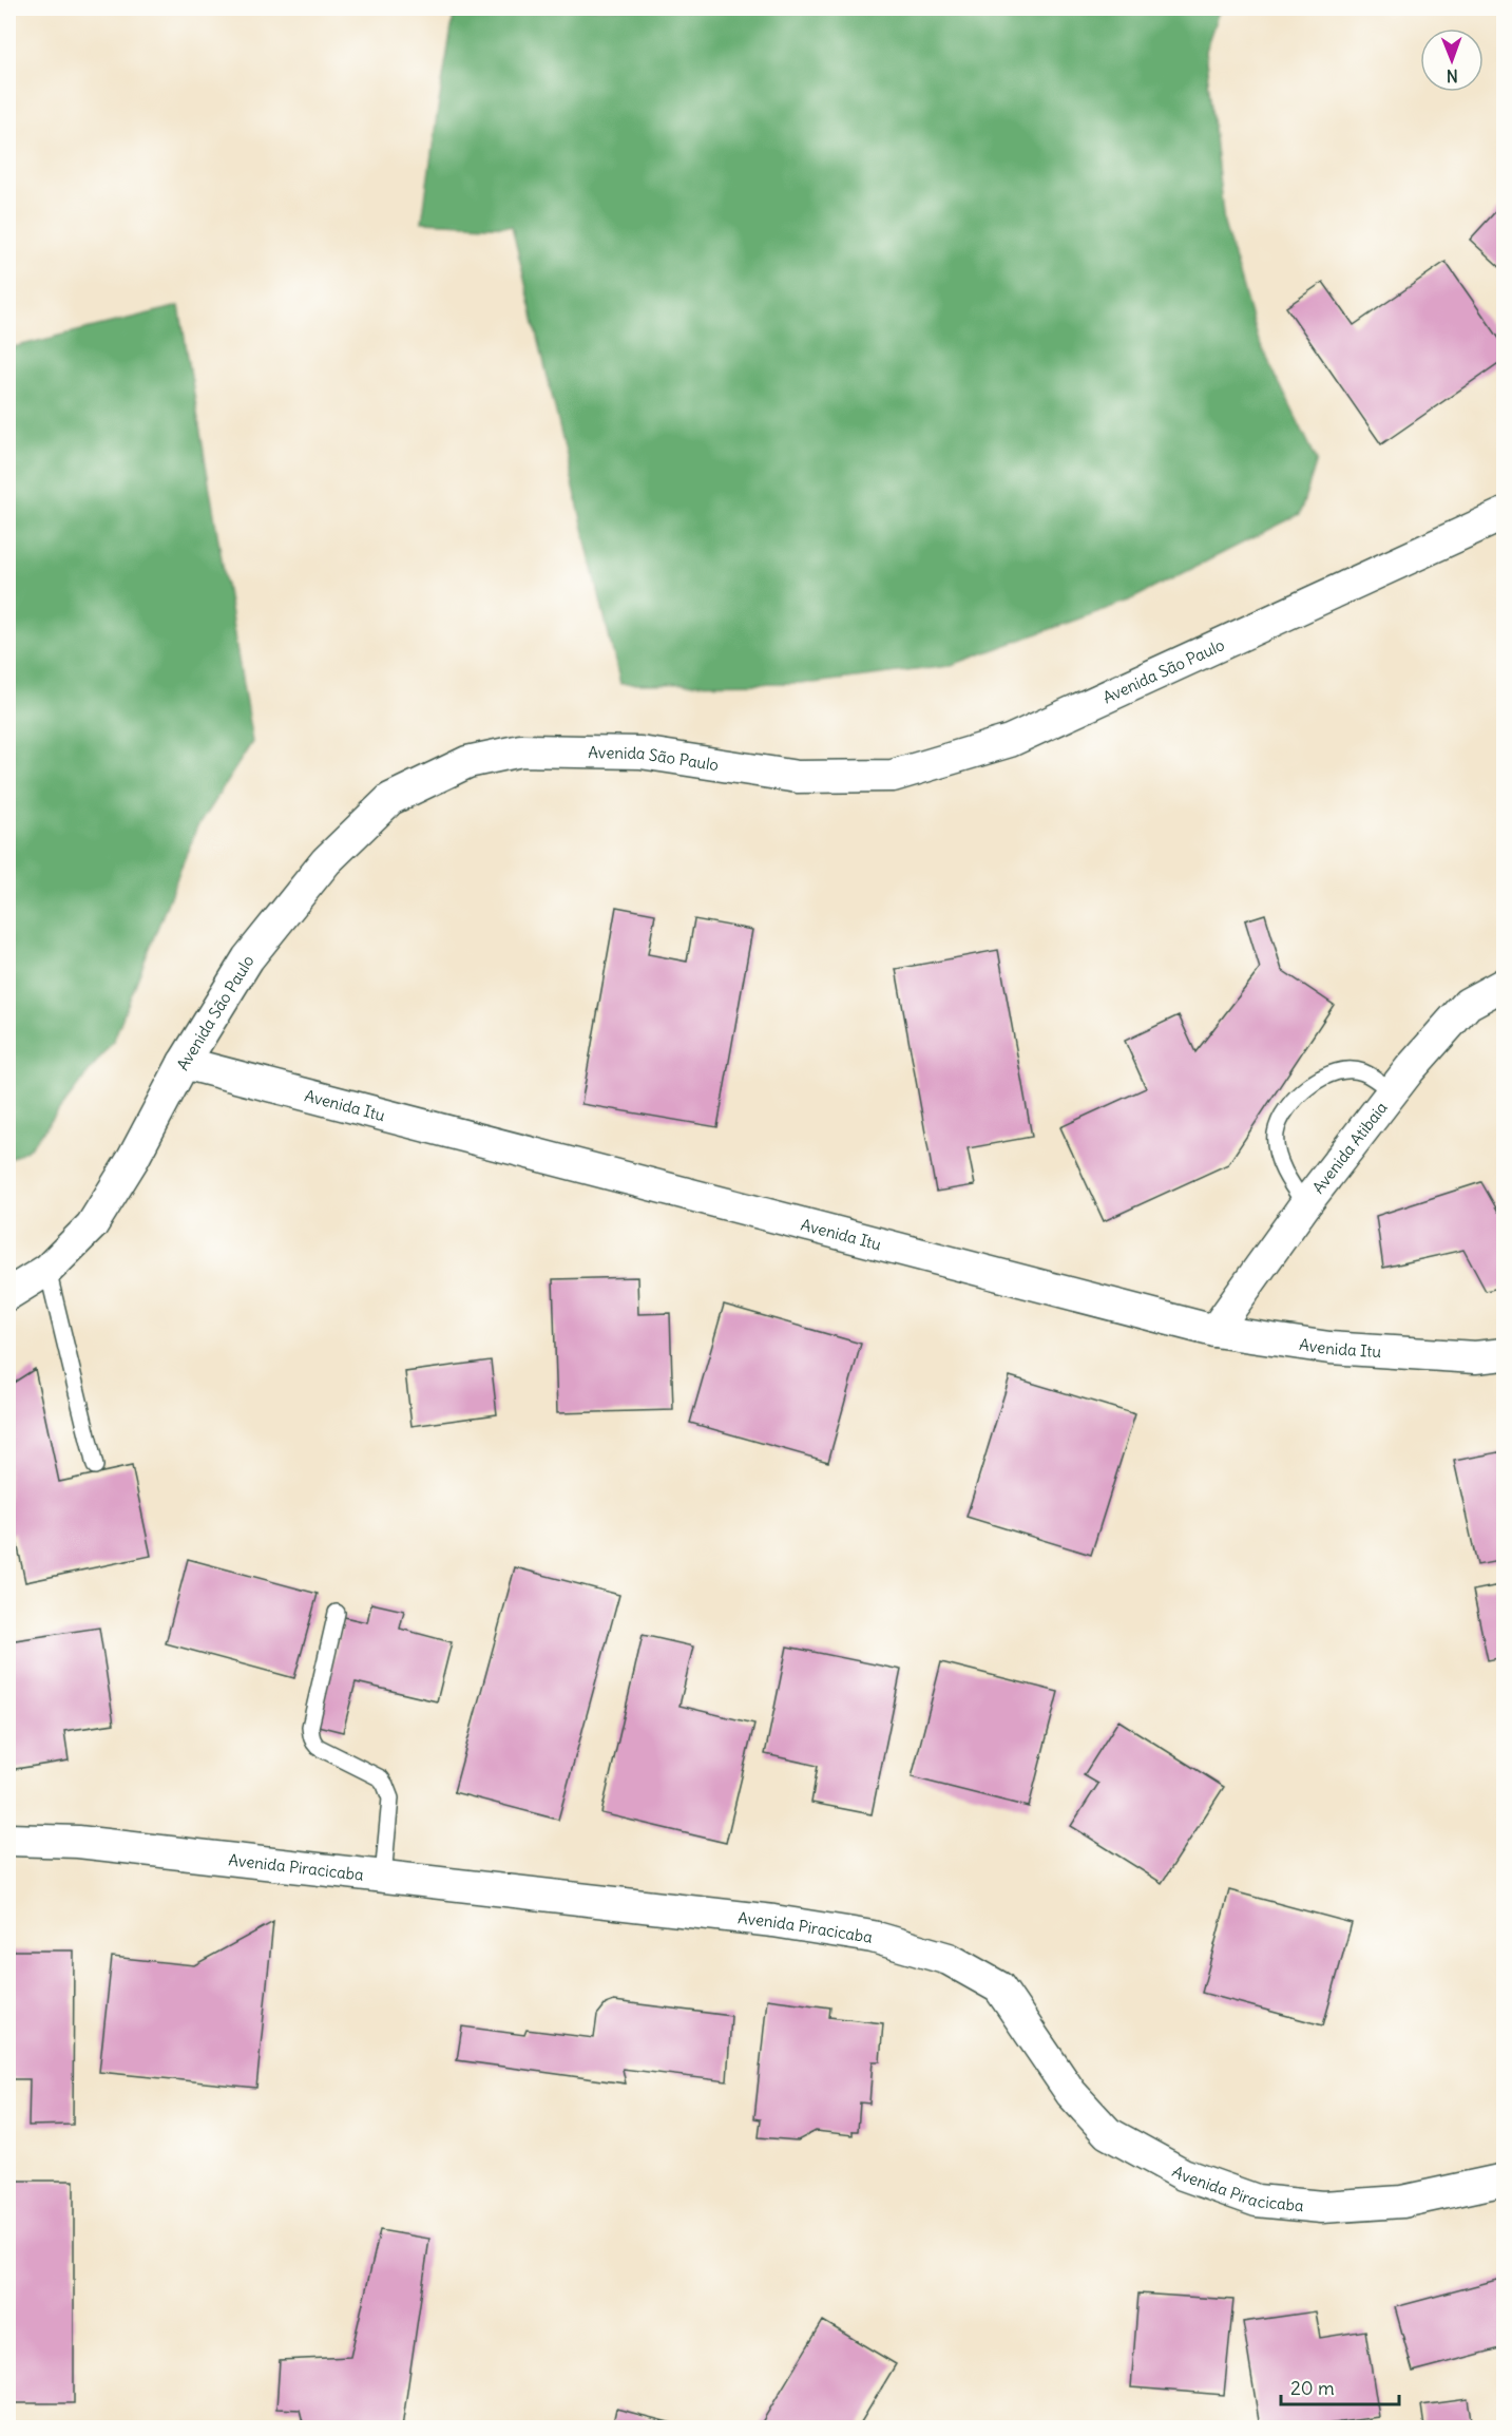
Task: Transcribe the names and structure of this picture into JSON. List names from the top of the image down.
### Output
{
  "streets": {
    "street": [
      "Avenida São Paulo",
      "Avenida Itu",
      "Avenida Atibaia",
      "Avenida Piracicaba"
    ]
  },
  "crossings": [
    ["Avenida São Paulo", "Avenida Itu"],
    ["Avenida Itu", "Avenida Atibaia"]
  ],
  "scale_bar": "20 m",
  "north": "bottom"
}
